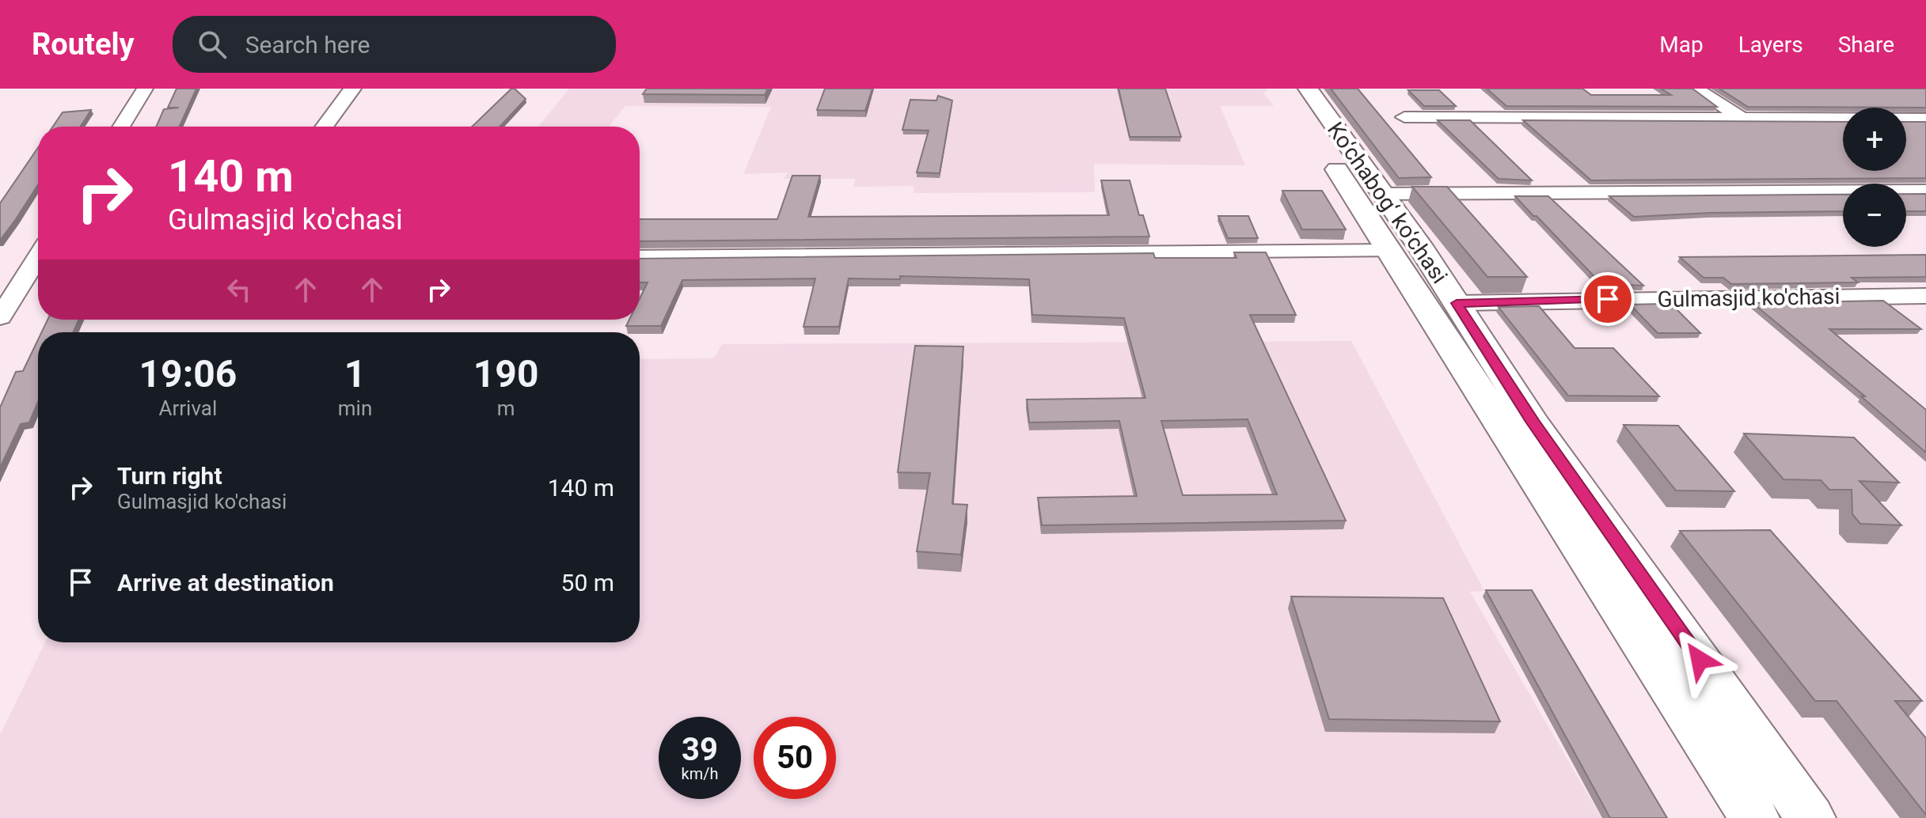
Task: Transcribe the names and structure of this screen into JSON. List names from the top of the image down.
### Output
{
  "streets": {
    "main road": ["Ko‘chabog‘ ko‘chasi"],
    "street": ["Gulmasjid ko'chasi"]
  },
  "crossings": [
    ["Ko‘chabog‘ ko‘chasi", "Gulmasjid ko'chasi"]
  ],
  "page": {
    "header": "Routely",
    "search": "Search here",
    "nav": ["Map", "Layers", "Share"],
    "map_buttons": ["+", "−"],
    "turn": ["140 m", "Gulmasjid ko'chasi"],
    "eta": [
      "19:06",
      "Arrival",
      "1",
      "min",
      "190",
      "m"
    ],
    "list": [
      {
        "name": "Turn right",
        "note": "Gulmasjid ko'chasi",
        "value": "140 m"
      },
      {
        "name": "Arrive at destination",
        "value": "50 m"
      }
    ],
    "speed": "39 km/h",
    "limit": "50"
  }
}
